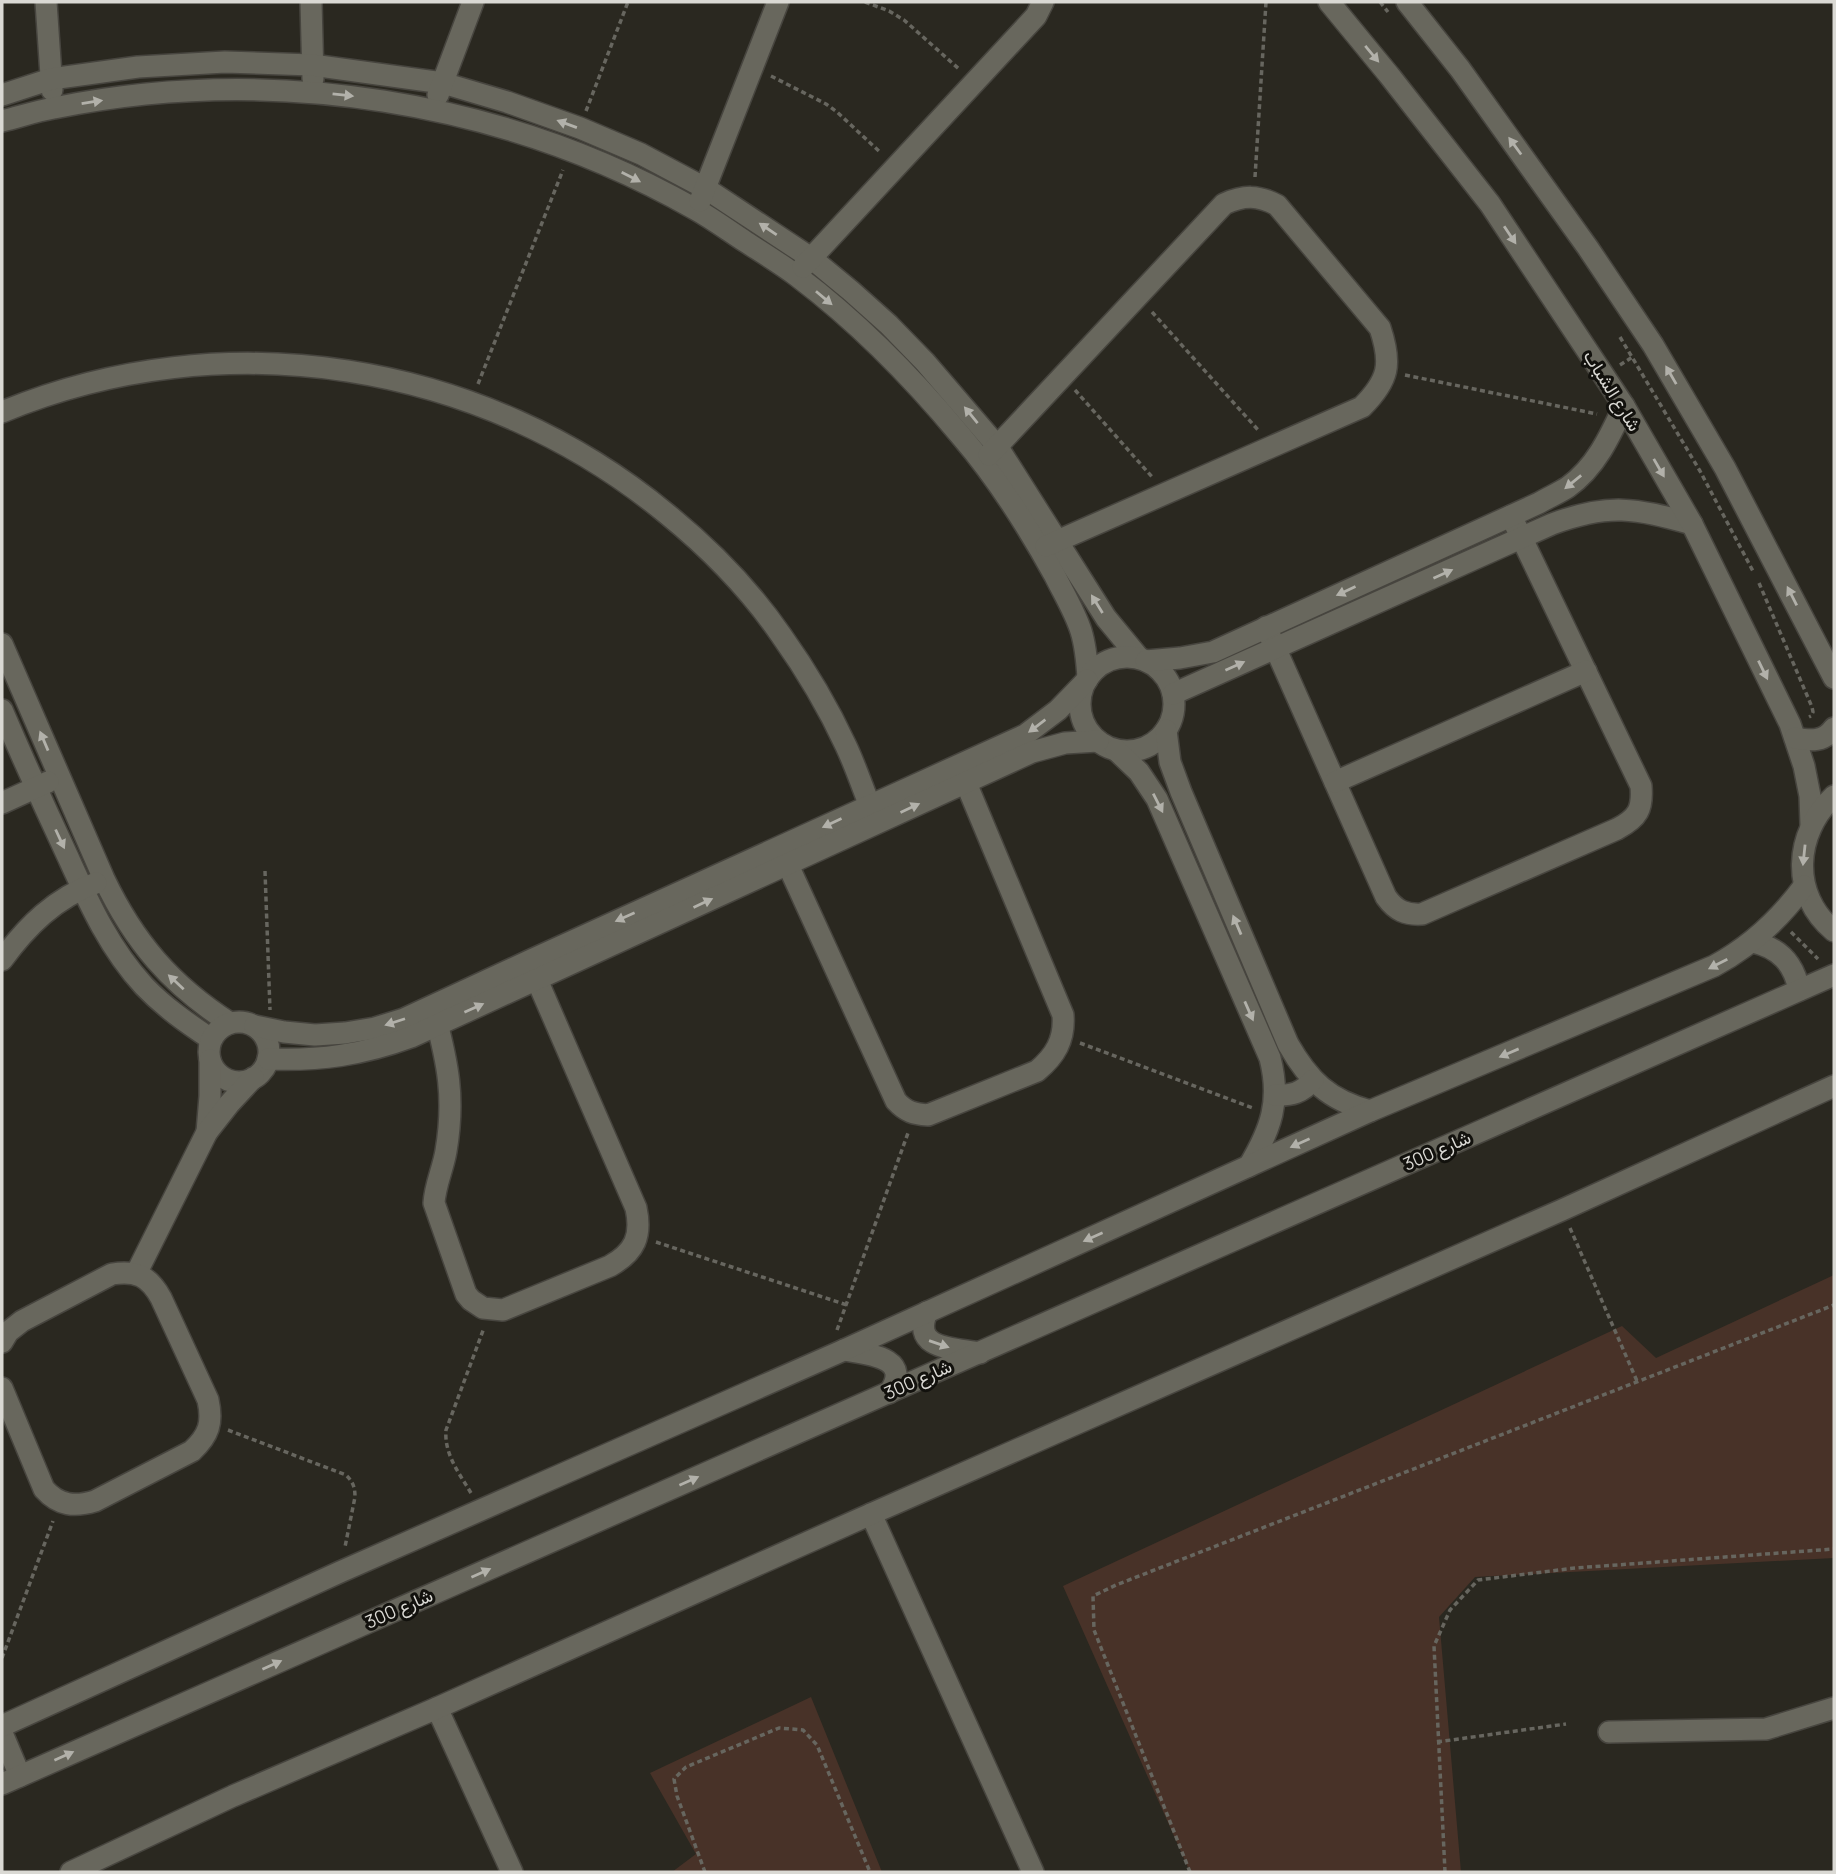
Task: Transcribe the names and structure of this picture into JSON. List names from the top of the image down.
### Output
{
  "streets": {
    "street": ["شارع الشباب", "شارع 300"]
  }
}
